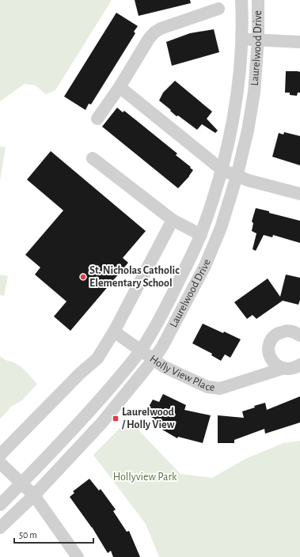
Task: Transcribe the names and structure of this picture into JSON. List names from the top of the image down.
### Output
{
  "streets": {
    "street": ["Laurelwood Drive", "Holly View Place"]
  },
  "crossings": [
    ["Laurelwood Drive", "Holly View Place"]
  ],
  "parks": ["Hollyview Park"],
  "places": {
    "other": ["St. Nicholas Catholic Elementary School"],
    "transit": ["Laurelwood / Holly View"]
  },
  "scale_bar": "50 m"
}
